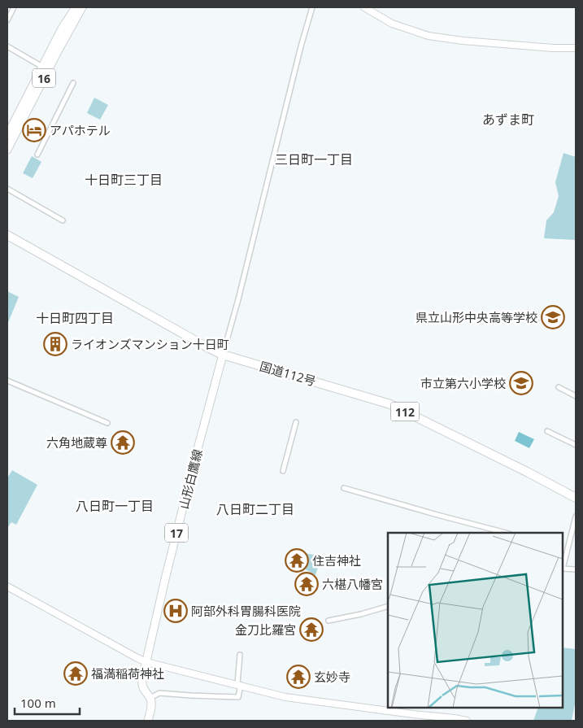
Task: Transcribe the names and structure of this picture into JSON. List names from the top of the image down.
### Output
{
  "streets": {
    "highway": ["国道112号", "112"],
    "main road": ["16", "山形白鷹線", "17"]
  },
  "crossings": [
    ["国道112号", "山形白鷹線"]
  ],
  "districts": [
    "あずま町",
    "三日町一丁目",
    "十日町三丁目",
    "十日町四丁目",
    "八日町一丁目",
    "八日町二丁目"
  ],
  "places": {
    "hotel": ["アパホテル"],
    "school or university": ["県立山形中央高等学校", "市立第六小学校"],
    "building": ["ライオンズマンション十日町"],
    "temple": [
      "六角地蔵尊",
      "住吉神社",
      "六椹八幡宮",
      "金刀比羅宮",
      "福満稲荷神社",
      "玄妙寺"
    ],
    "hospital": ["阿部外科胃腸科医院"]
  },
  "scale_bar": "100 m"
}
